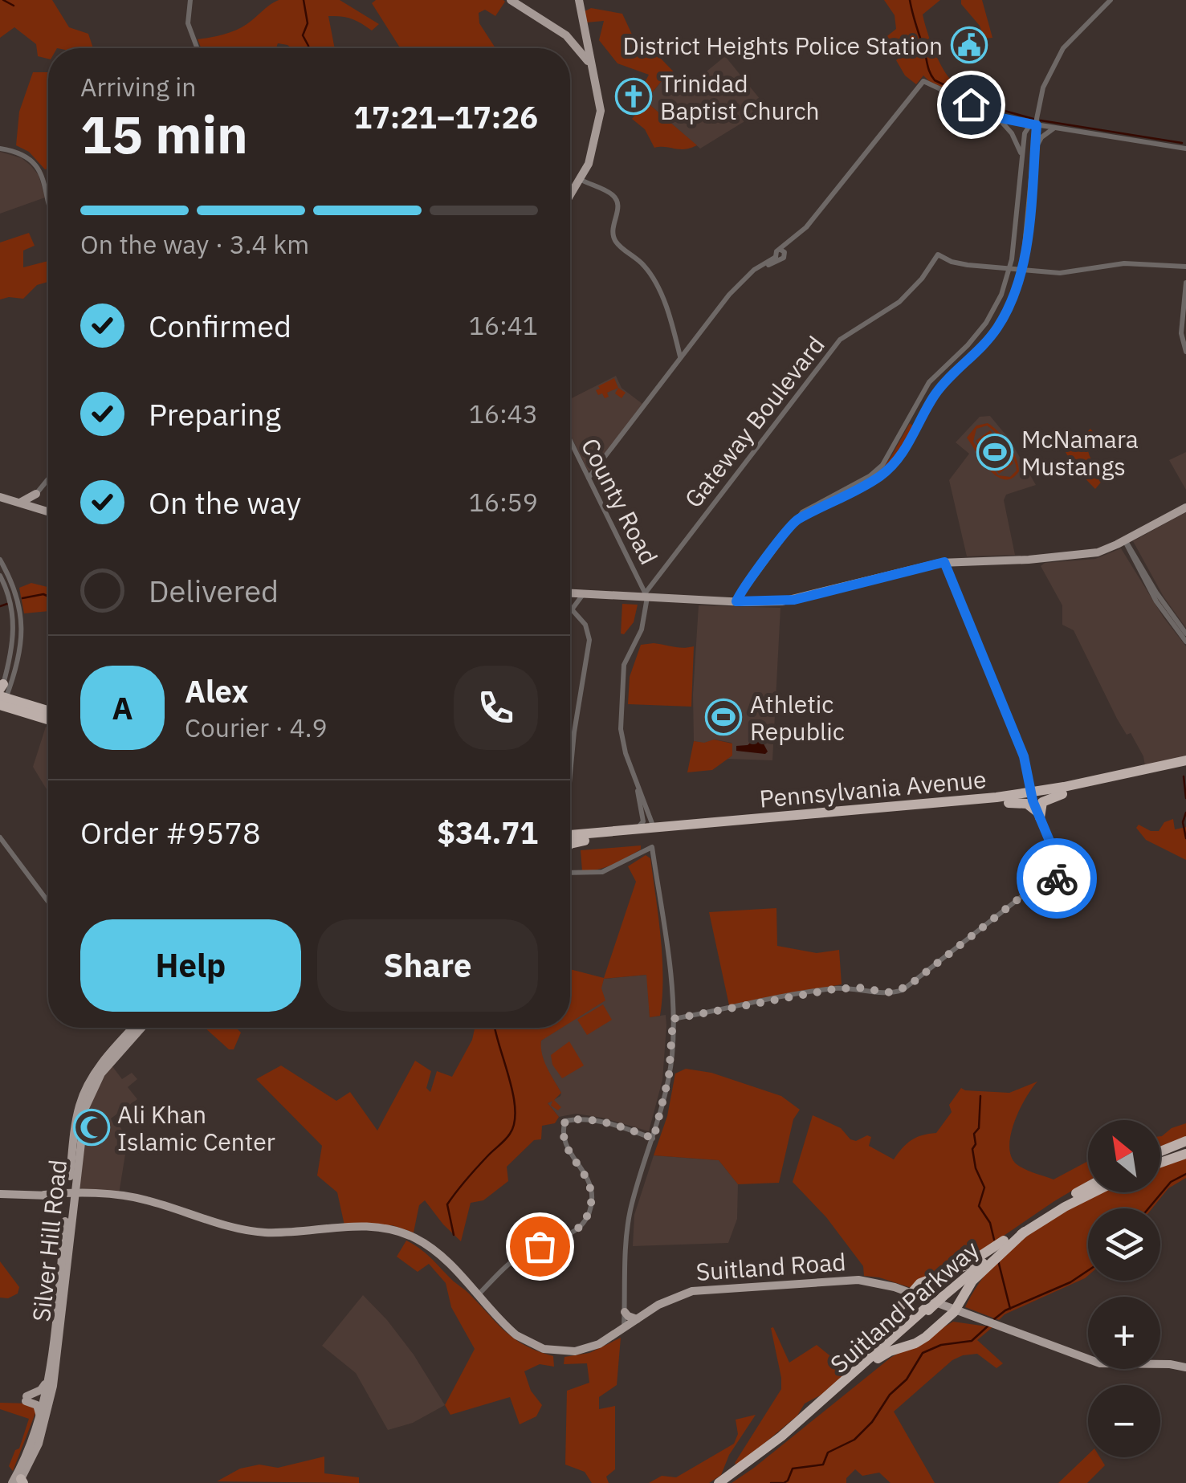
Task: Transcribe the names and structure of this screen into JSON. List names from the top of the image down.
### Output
{
  "streets": {
    "highway": ["Pennsylvania Avenue", "Suitland Parkway"],
    "main road": ["Silver Hill Road", "Suitland Road"],
    "street": ["Gateway Boulevard", "County Road"]
  },
  "crossings": [
    ["Gateway Boulevard", "County Road"],
    ["Silver Hill Road", "Suitland Road"]
  ],
  "places": {
    "public building": ["District Heights Police Station"],
    "church": ["Trinidad Baptist Church"],
    "sports": ["McNamara Mustangs", "Athletic Republic"],
    "mosque": ["Ali Khan Islamic Center"]
  },
  "north": "top left",
  "page": {
    "heading": ["15 min", "Arriving in", "17:21–17:26"],
    "panel": [
      "Alex",
      "Courier · 4.9",
      "Order #9578",
      "$34.71"
    ],
    "bar": "On the way · 3.4 km",
    "list": [
      ["Confirmed", "16:41"],
      ["Preparing", "16:43"],
      ["On the way", "16:59"],
      "Delivered"
    ],
    "round": "A",
    "buttons": ["Help", "Share"],
    "map_buttons": ["+", "−"]
  }
}
